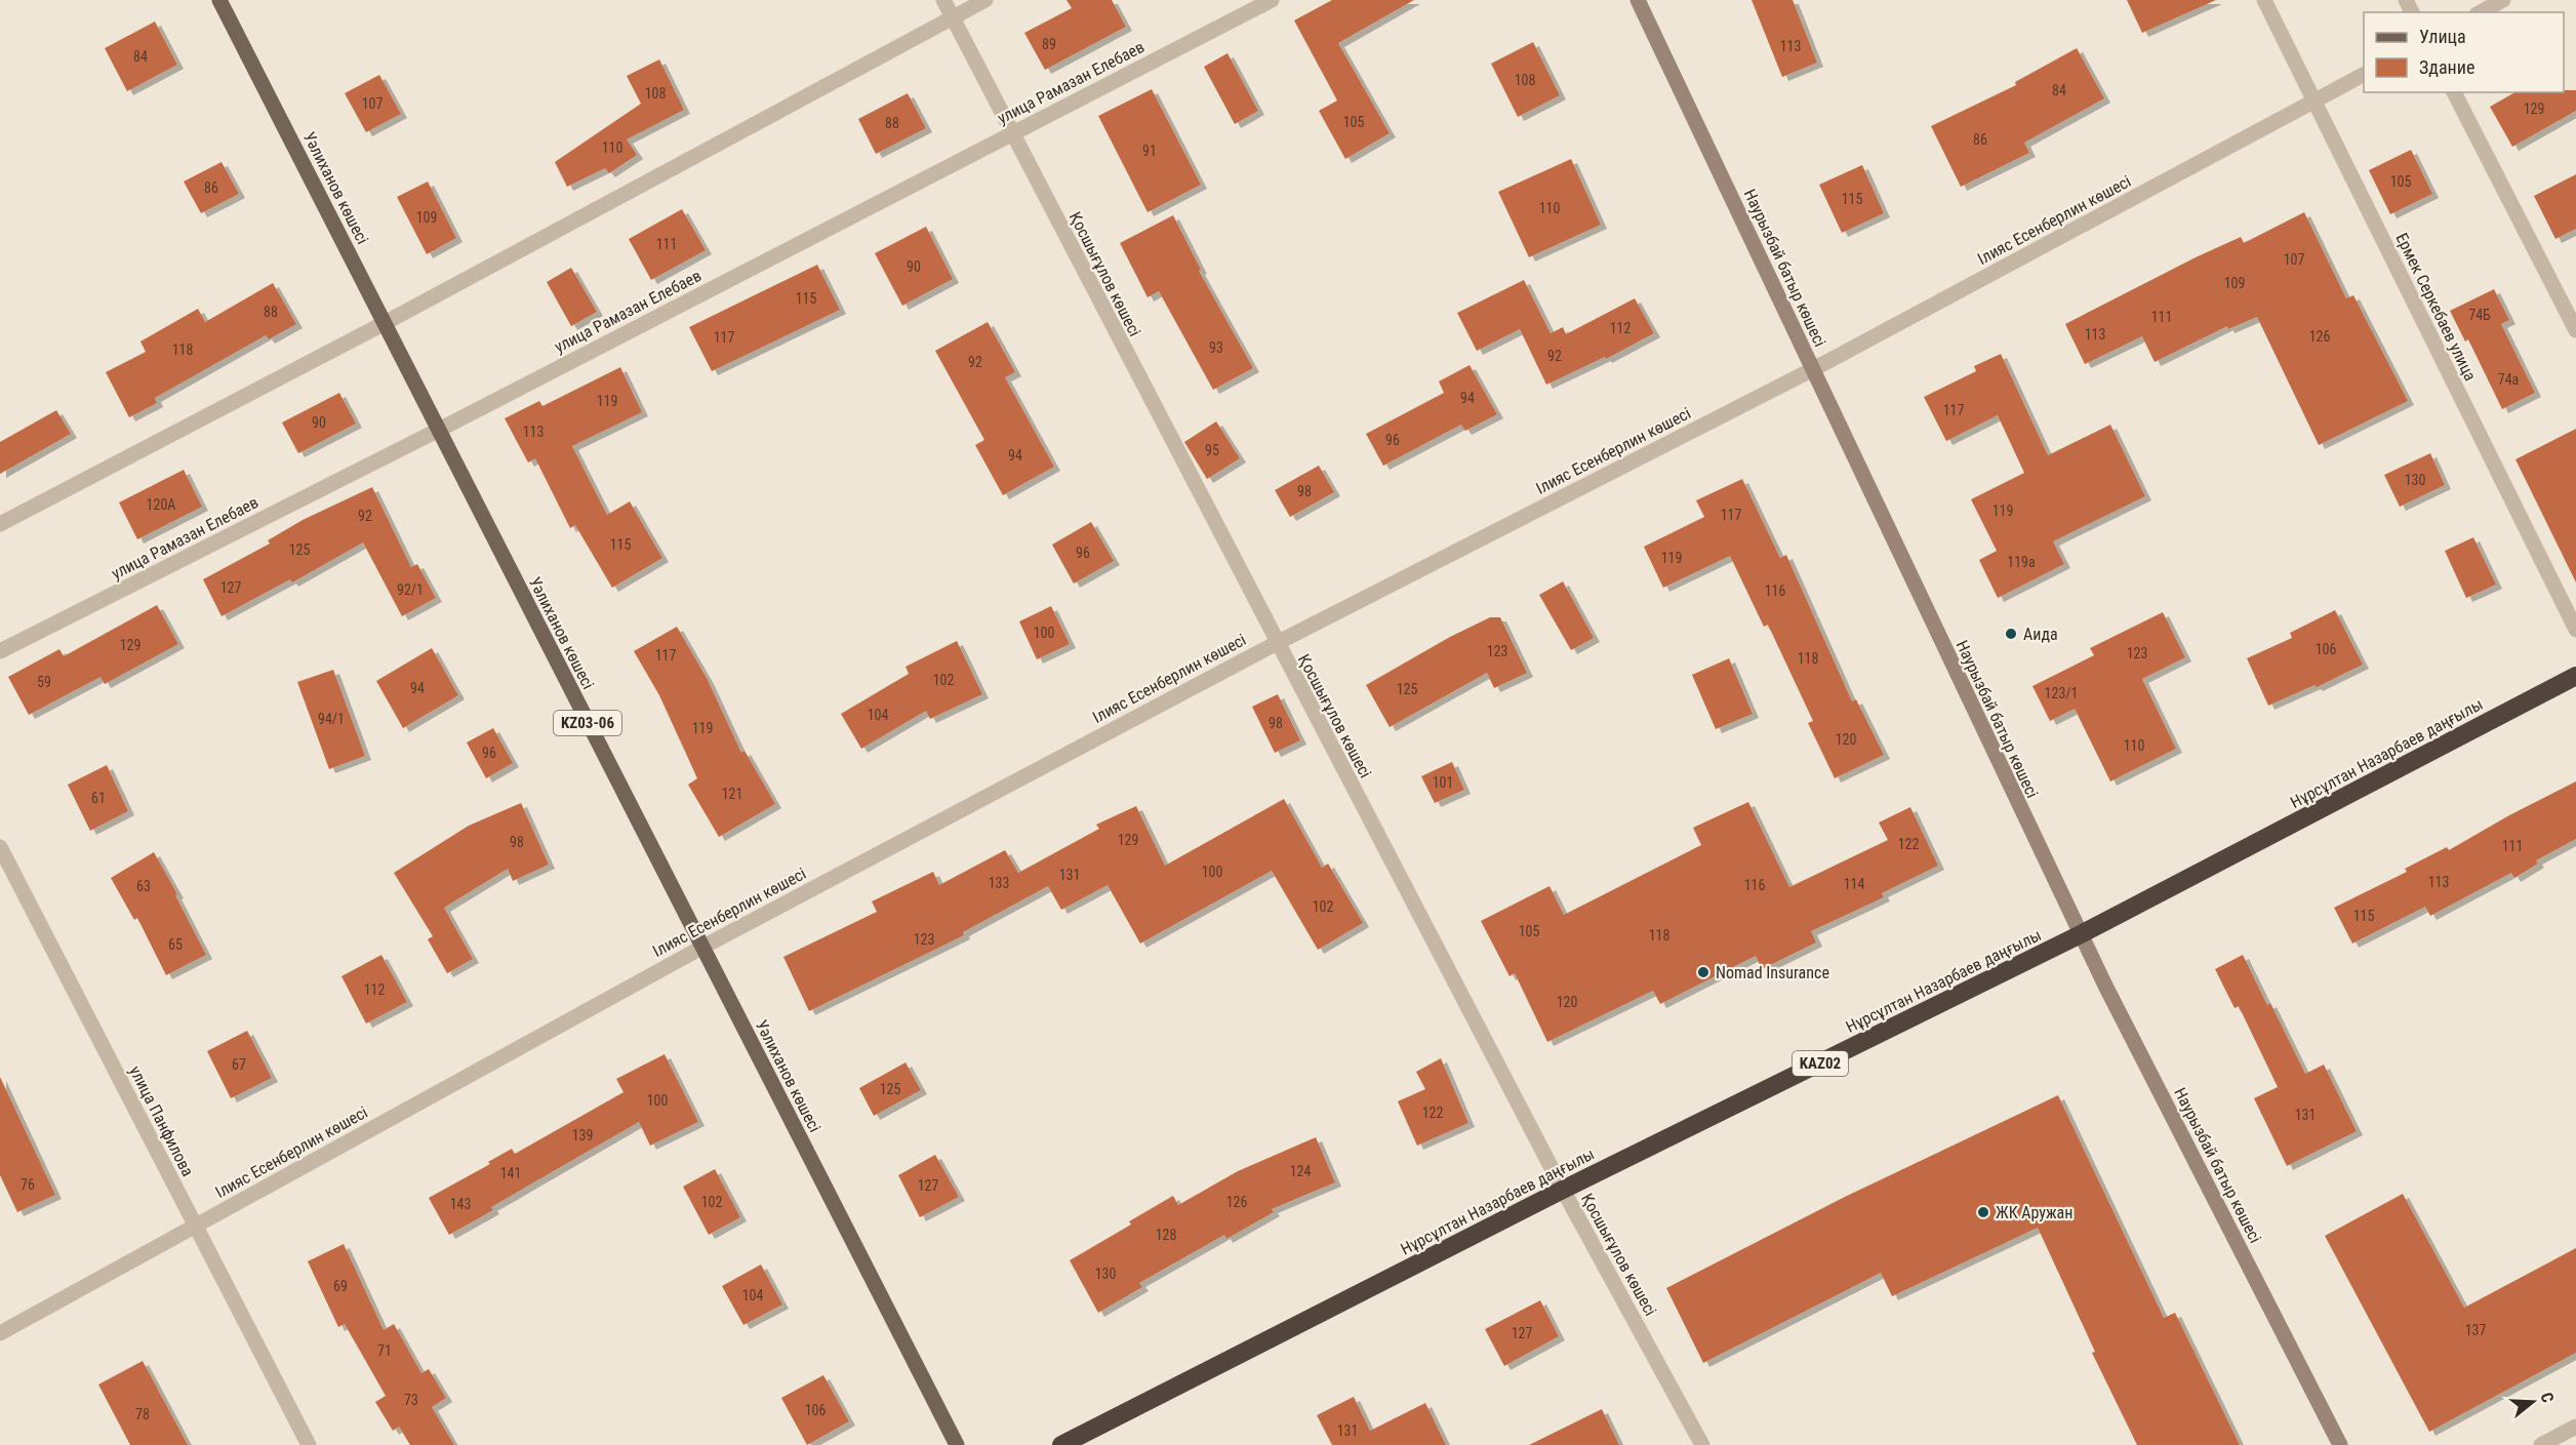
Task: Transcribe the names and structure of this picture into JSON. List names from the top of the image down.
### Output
{
  "streets": {
    "highway": ["Нұрсұлтан Назарбаев даңғылы", "KАZ02"],
    "main road": ["Уәлиханов көшесі", "KZ03-06"],
    "street": [
      "улица Рамазан Елебаев",
      "Ілияс Есенберлин көшесі",
      "Наурызбай батыр көшесі",
      "Қосшығұлов көшесі",
      "Ермек Серкебаев улица",
      "улица Панфилова"
    ]
  },
  "crossings": [
    ["улица Рамазан Елебаев", "Уәлиханов көшесі"],
    ["улица Рамазан Елебаев", "Қосшығұлов көшесі"],
    ["Уәлиханов көшесі", "Ілияс Есенберлин көшесі"],
    ["Ілияс Есенберлин көшесі", "Наурызбай батыр көшесі"],
    ["Ілияс Есенберлин көшесі", "Қосшығұлов көшесі"],
    ["Ілияс Есенберлин көшесі", "Ермек Серкебаев улица"],
    ["Ілияс Есенберлин көшесі", "улица Панфилова"],
    ["Наурызбай батыр көшесі", "Нұрсұлтан Назарбаев даңғылы"],
    ["Қосшығұлов көшесі", "Нұрсұлтан Назарбаев даңғылы"]
  ],
  "places": ["Аида", "Nomad Insurance", "ЖК Аружан"],
  "house_numbers": [
    "89",
    "113",
    "84",
    "108",
    "84",
    "108",
    "107",
    "129",
    "105",
    "88",
    "86",
    "110",
    "91",
    "105",
    "86",
    "115",
    "110",
    "109",
    "111",
    "107",
    "90",
    "109",
    "115",
    "88",
    "74Б",
    "111",
    "112",
    "113",
    "126",
    "117",
    "93",
    "118",
    "92",
    "92",
    "74а",
    "94",
    "119",
    "117",
    "90",
    "113",
    "96",
    "95",
    "94",
    "130",
    "98",
    "120А",
    "119",
    "117",
    "92",
    "115",
    "125",
    "96",
    "119",
    "119а",
    "127",
    "92/1",
    "116",
    "100",
    "129",
    "106",
    "123",
    "123",
    "117",
    "118",
    "102",
    "59",
    "94",
    "125",
    "123/1",
    "104",
    "94/1",
    "98",
    "119",
    "120",
    "110",
    "96",
    "101",
    "121",
    "61",
    "129",
    "98",
    "122",
    "111",
    "100",
    "131",
    "113",
    "133",
    "114",
    "116",
    "63",
    "102",
    "115",
    "105",
    "118",
    "123",
    "65",
    "112",
    "120",
    "67",
    "125",
    "100",
    "122",
    "131",
    "139",
    "124",
    "141",
    "76",
    "127",
    "102",
    "126",
    "143",
    "128",
    "130",
    "69",
    "104",
    "137",
    "127",
    "71",
    "73",
    "106",
    "78",
    "131"
  ],
  "legend": ["Улица", "Здание"],
  "north": "right"
}
